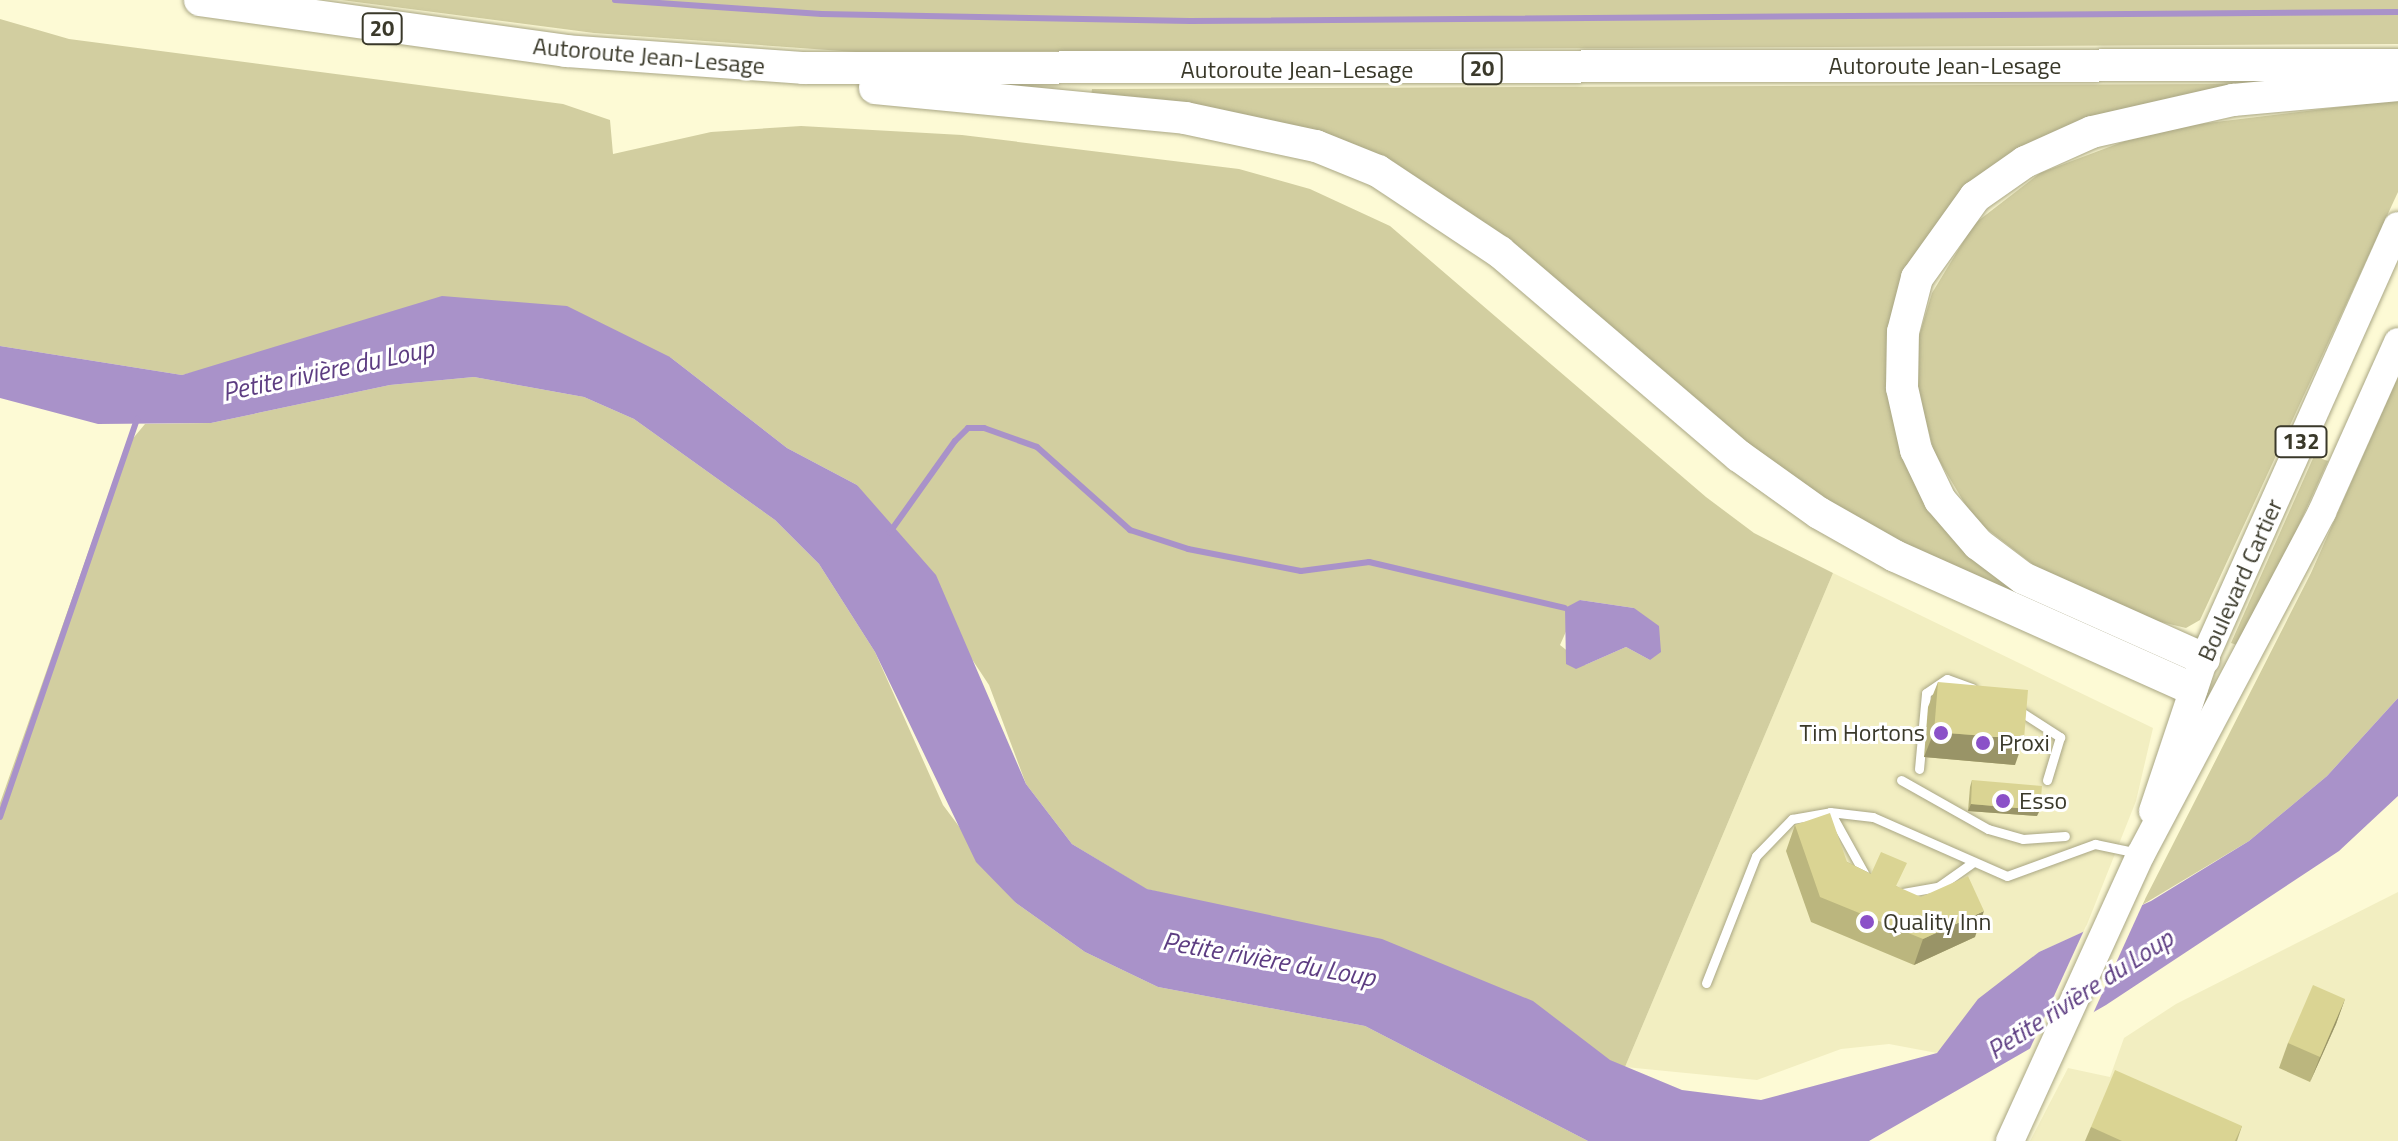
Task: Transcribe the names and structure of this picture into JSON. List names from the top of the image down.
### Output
{
  "streets": {
    "highway": ["20", "Autoroute Jean-Lesage"],
    "main road": ["132", "Boulevard Cartier"]
  },
  "water": ["Petite rivière du Loup"],
  "places": [
    "Tim Hortons",
    "Proxi",
    "Esso",
    "Quality Inn"
  ]
}
